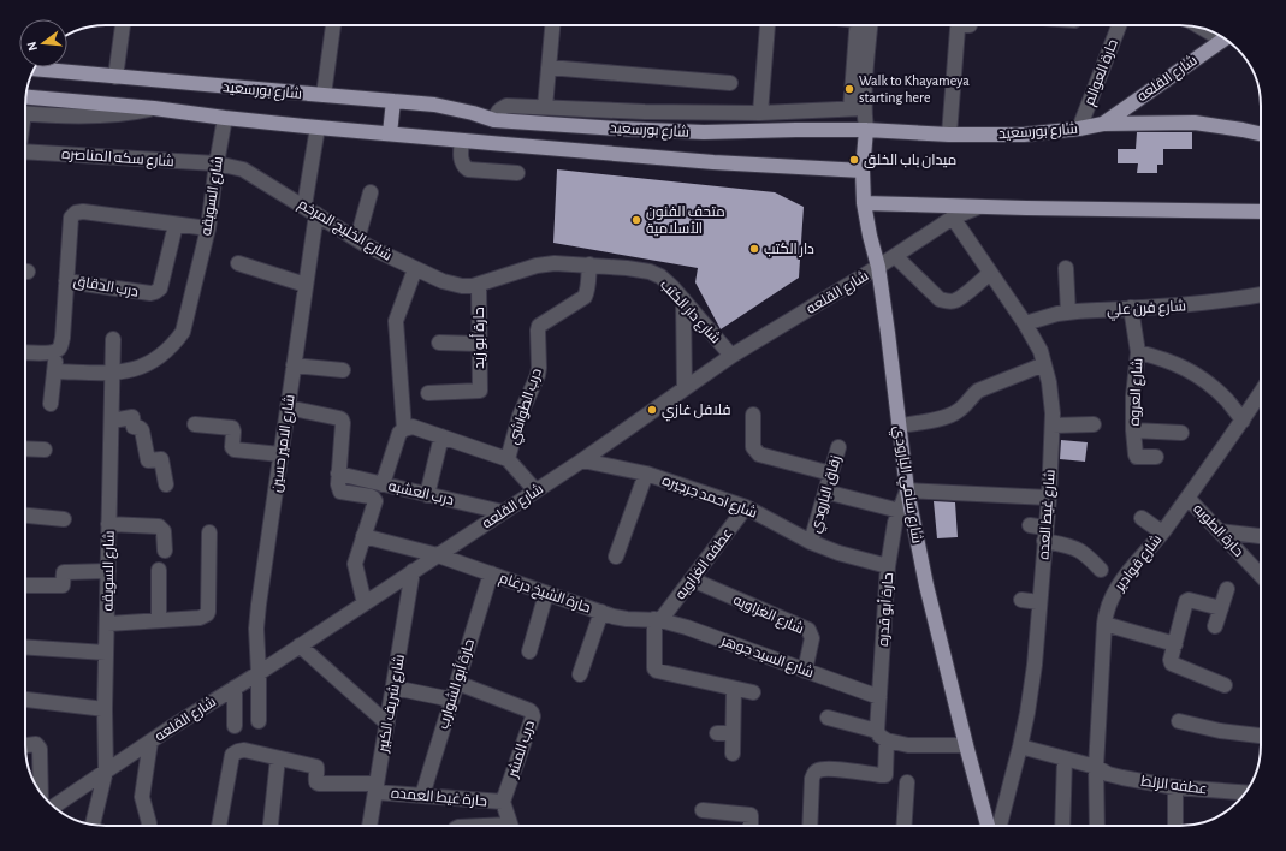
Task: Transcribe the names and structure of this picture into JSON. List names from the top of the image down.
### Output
{
  "streets": {
    "main road": ["شارع القلعه", "شارع بورسعيد", "شارع سامي البارودي"],
    "street": [
      "حارة العوالم",
      "شارع سكه المناصره",
      "شارع السويقه",
      "شارع الخليج المرخم",
      "درب الدقاق",
      "شارع فرن علي",
      "شارع دار الكتب",
      "حارة أبو زيد",
      "شارع العروه",
      "درب الطواشي",
      "شارع الامير حسين",
      "درب العشبه",
      "زقاق البارودي",
      "شارع احمد جرجيره",
      "شارع غيط العده",
      "حارة الطوبه",
      "شارع قوادير",
      "عطفه الغزاويه",
      "حارة الشيخ درغام",
      "حارة أبو قدره",
      "شارع الغزاويه",
      "شارع السيد جوهر",
      "حارة أبو الشوارب",
      "شارع شريف الكبير",
      "درب المشر",
      "عطفه الزلط",
      "حارة غيط العمده"
    ]
  },
  "crossings": [
    ["حارة العوالم", "شارع بورسعيد"],
    ["شارع القلعه", "شارع بورسعيد"],
    ["شارع القلعه", "شارع السويقه"],
    ["شارع القلعه", "شارع دار الكتب"],
    ["شارع القلعه", "شارع الامير حسين"],
    ["شارع القلعه", "شارع سامي البارودي"],
    ["شارع القلعه", "درب العشبه"],
    ["شارع القلعه", "شارع احمد جرجيره"],
    ["شارع القلعه", "شارع غيط العده"],
    ["شارع القلعه", "حارة الشيخ درغام"],
    ["شارع القلعه", "شارع شريف الكبير"],
    ["شارع بورسعيد", "شارع السويقه"],
    ["شارع بورسعيد", "شارع الامير حسين"],
    ["شارع بورسعيد", "شارع سامي البارودي"],
    ["شارع سكه المناصره", "شارع السويقه"],
    ["شارع سكه المناصره", "شارع الخليج المرخم"],
    ["شارع السويقه", "شارع الخليج المرخم"],
    ["شارع السويقه", "درب الدقاق"],
    ["شارع الخليج المرخم", "شارع دار الكتب"],
    ["شارع الخليج المرخم", "حارة أبو زيد"],
    ["شارع الخليج المرخم", "درب الطواشي"],
    ["شارع الخليج المرخم", "شارع الامير حسين"],
    ["شارع فرن علي", "شارع العروه"],
    ["شارع فرن علي", "شارع غيط العده"],
    ["شارع دار الكتب", "درب الطواشي"],
    ["شارع سامي البارودي", "حارة أبو قدره"],
    ["زقاق البارودي", "شارع احمد جرجيره"],
    ["شارع احمد جرجيره", "عطفه الغزاويه"],
    ["شارع احمد جرجيره", "حارة أبو قدره"],
    ["شارع غيط العده", "عطفه الزلط"],
    ["حارة الطوبه", "شارع قوادير"],
    ["شارع قوادير", "عطفه الزلط"],
    ["عطفه الغزاويه", "حارة الشيخ درغام"],
    ["عطفه الغزاويه", "شارع الغزاويه"],
    ["عطفه الغزاويه", "شارع السيد جوهر"],
    ["حارة الشيخ درغام", "شارع السيد جوهر"],
    ["حارة الشيخ درغام", "حارة أبو الشوارب"],
    ["حارة أبو قدره", "شارع السيد جوهر"],
    ["شارع الغزاويه", "شارع السيد جوهر"],
    ["حارة أبو الشوارب", "درب المشر"],
    ["حارة أبو الشوارب", "حارة غيط العمده"],
    ["شارع شريف الكبير", "حارة غيط العمده"],
    ["درب المشر", "حارة غيط العمده"]
  ],
  "places": [
    "Walk to Khayameya starting here",
    "ميدان باب الخلق",
    "متحف الفنون الأسلامية",
    "دار الكتب",
    "فلافل غازي"
  ],
  "north": "left"
}
